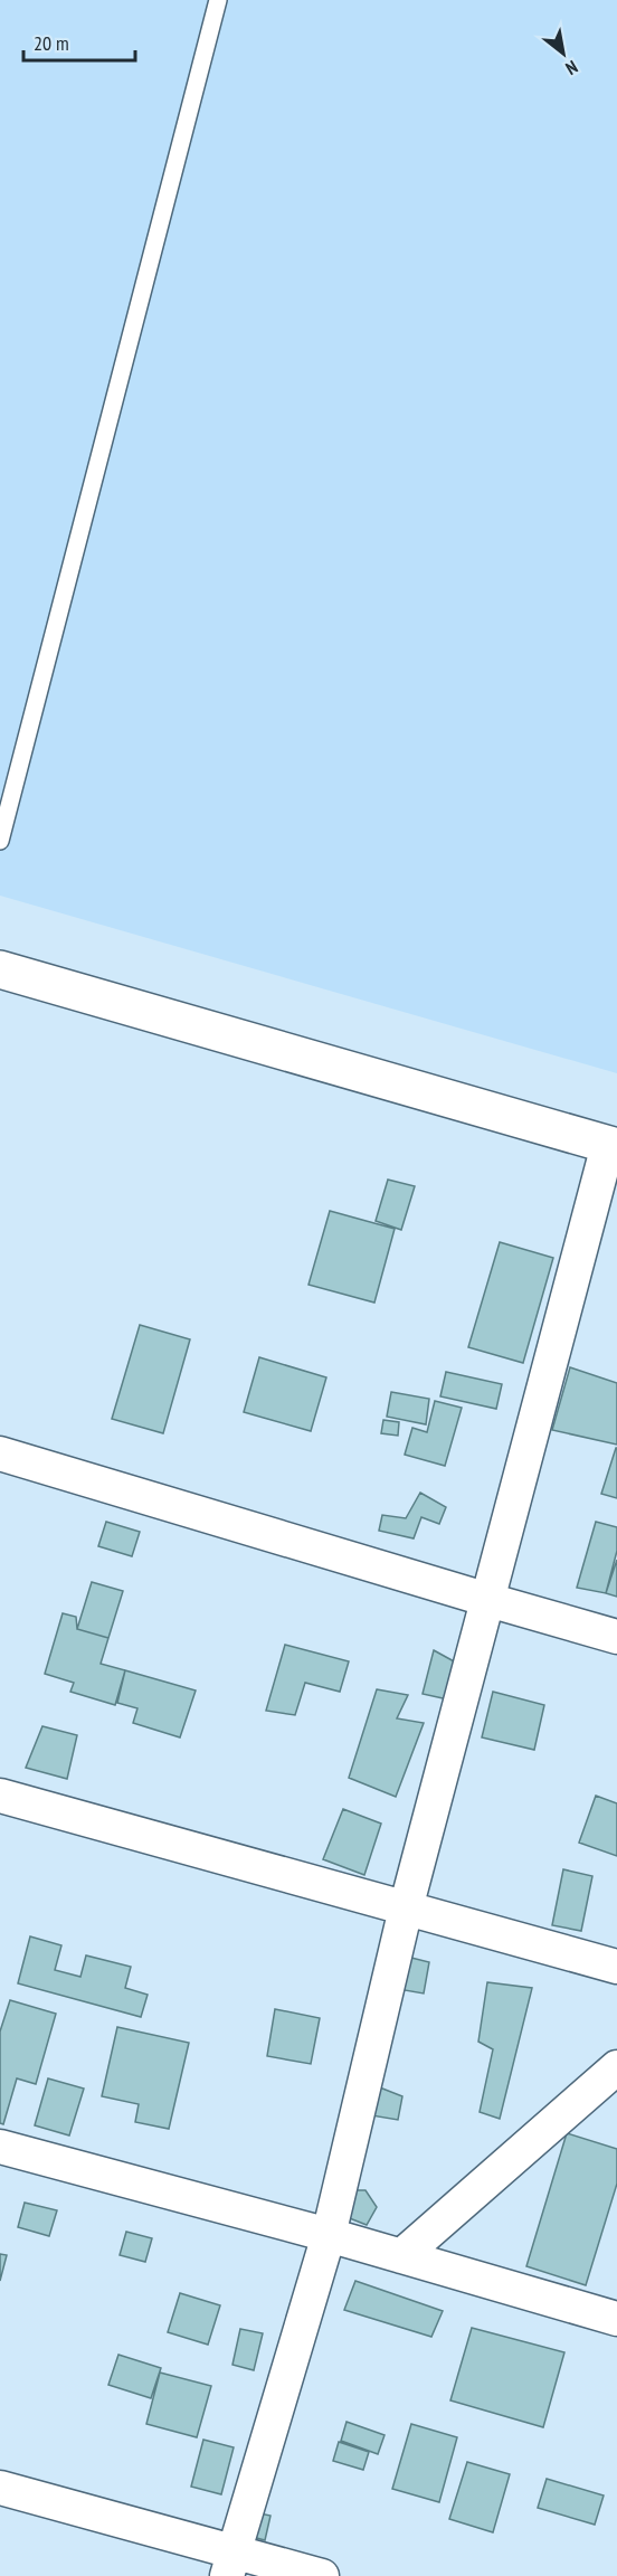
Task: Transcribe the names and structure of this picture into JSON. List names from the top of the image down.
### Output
{
  "scale_bar": "20 m",
  "north": "bottom right"
}
